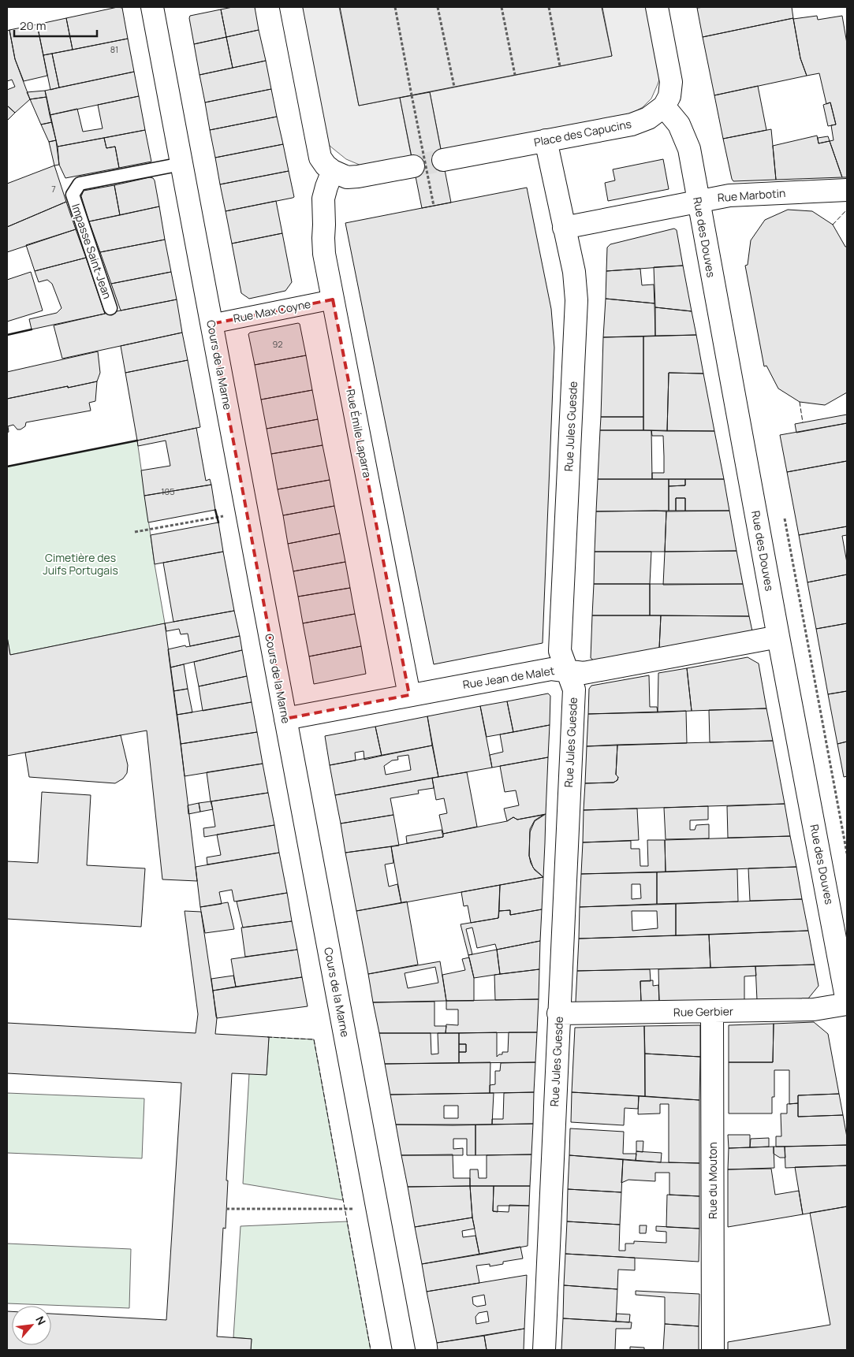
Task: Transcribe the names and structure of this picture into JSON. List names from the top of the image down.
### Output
{
  "streets": {
    "street": [
      "Place des Capucins",
      "Rue Marbotin",
      "Rue des Douves",
      "Rue Max Coyne",
      "Cours de la Marne",
      "Rue Jules Guesde",
      "Rue Émile Laparra",
      "Rue Jean de Malet",
      "Rue Gerbier",
      "Rue du Mouton"
    ],
    "lane": ["Impasse Saint-Jean"]
  },
  "crossings": [
    ["Place des Capucins", "Rue des Douves"],
    ["Place des Capucins", "Rue Jules Guesde"],
    ["Rue Marbotin", "Rue des Douves"],
    ["Rue Marbotin", "Rue Jules Guesde"],
    ["Rue des Douves", "Rue Jean de Malet"],
    ["Rue des Douves", "Rue Gerbier"],
    ["Impasse Saint-Jean", "Cours de la Marne"],
    ["Rue Max Coyne", "Cours de la Marne"],
    ["Rue Max Coyne", "Rue Émile Laparra"],
    ["Cours de la Marne", "Rue Jean de Malet"],
    ["Rue Jules Guesde", "Rue Jean de Malet"],
    ["Rue Jules Guesde", "Rue Gerbier"],
    ["Rue Émile Laparra", "Rue Jean de Malet"],
    ["Rue Gerbier", "Rue du Mouton"]
  ],
  "parks": ["Cimetière des Juifs Portugais"],
  "house_numbers": [
    "81",
    "7",
    "92",
    "105"
  ],
  "scale_bar": "20 m",
  "north": "top right"
}
